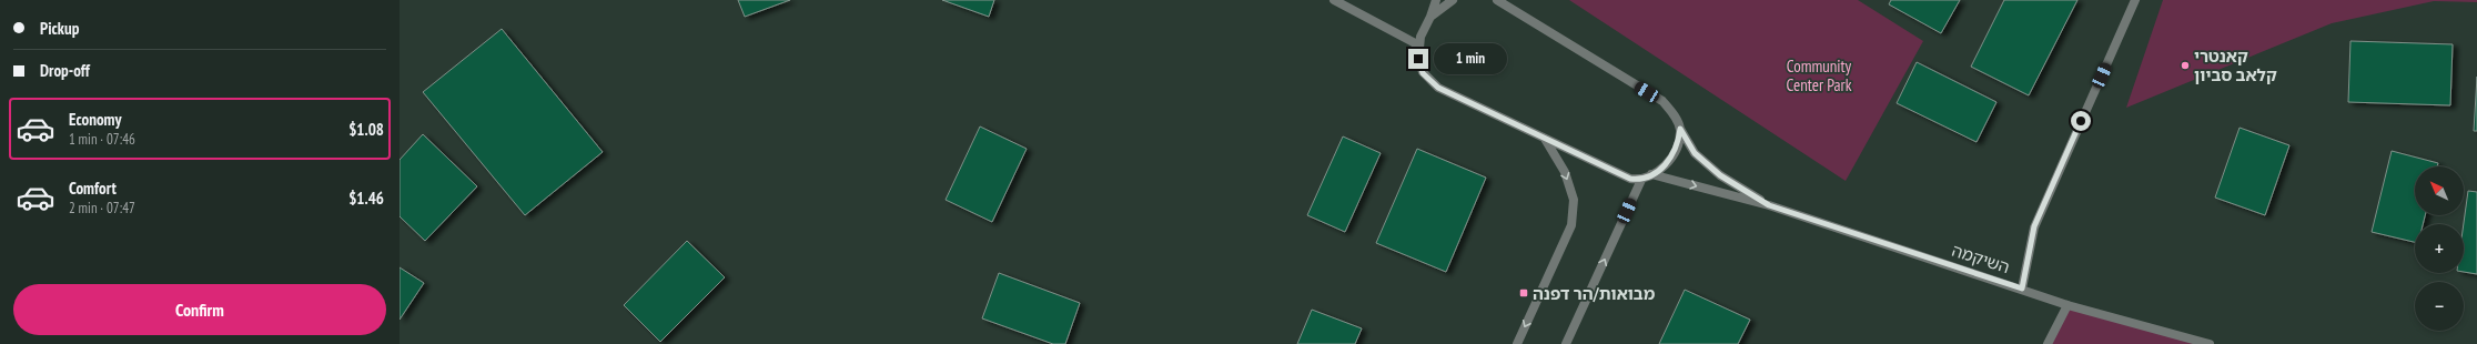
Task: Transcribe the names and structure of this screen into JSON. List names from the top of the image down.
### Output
{
  "streets": {
    "street": ["השיקמה"]
  },
  "parks": ["Community Center Park"],
  "places": {
    "other": ["קאנטרי קלאב סביון"],
    "transit": ["מבואות/הר דפנה"]
  },
  "north": "top left",
  "page": {
    "banner": ["Pickup", "Drop-off"],
    "bubble": "1 min",
    "list": [
      {
        "name": "Economy",
        "note": "1 min · 07:46",
        "value": "$1.08"
      },
      {
        "name": "Comfort",
        "note": "2 min · 07:47",
        "value": "$1.46"
      }
    ],
    "map_buttons": ["+", "−"],
    "buttons": "Confirm"
  }
}
